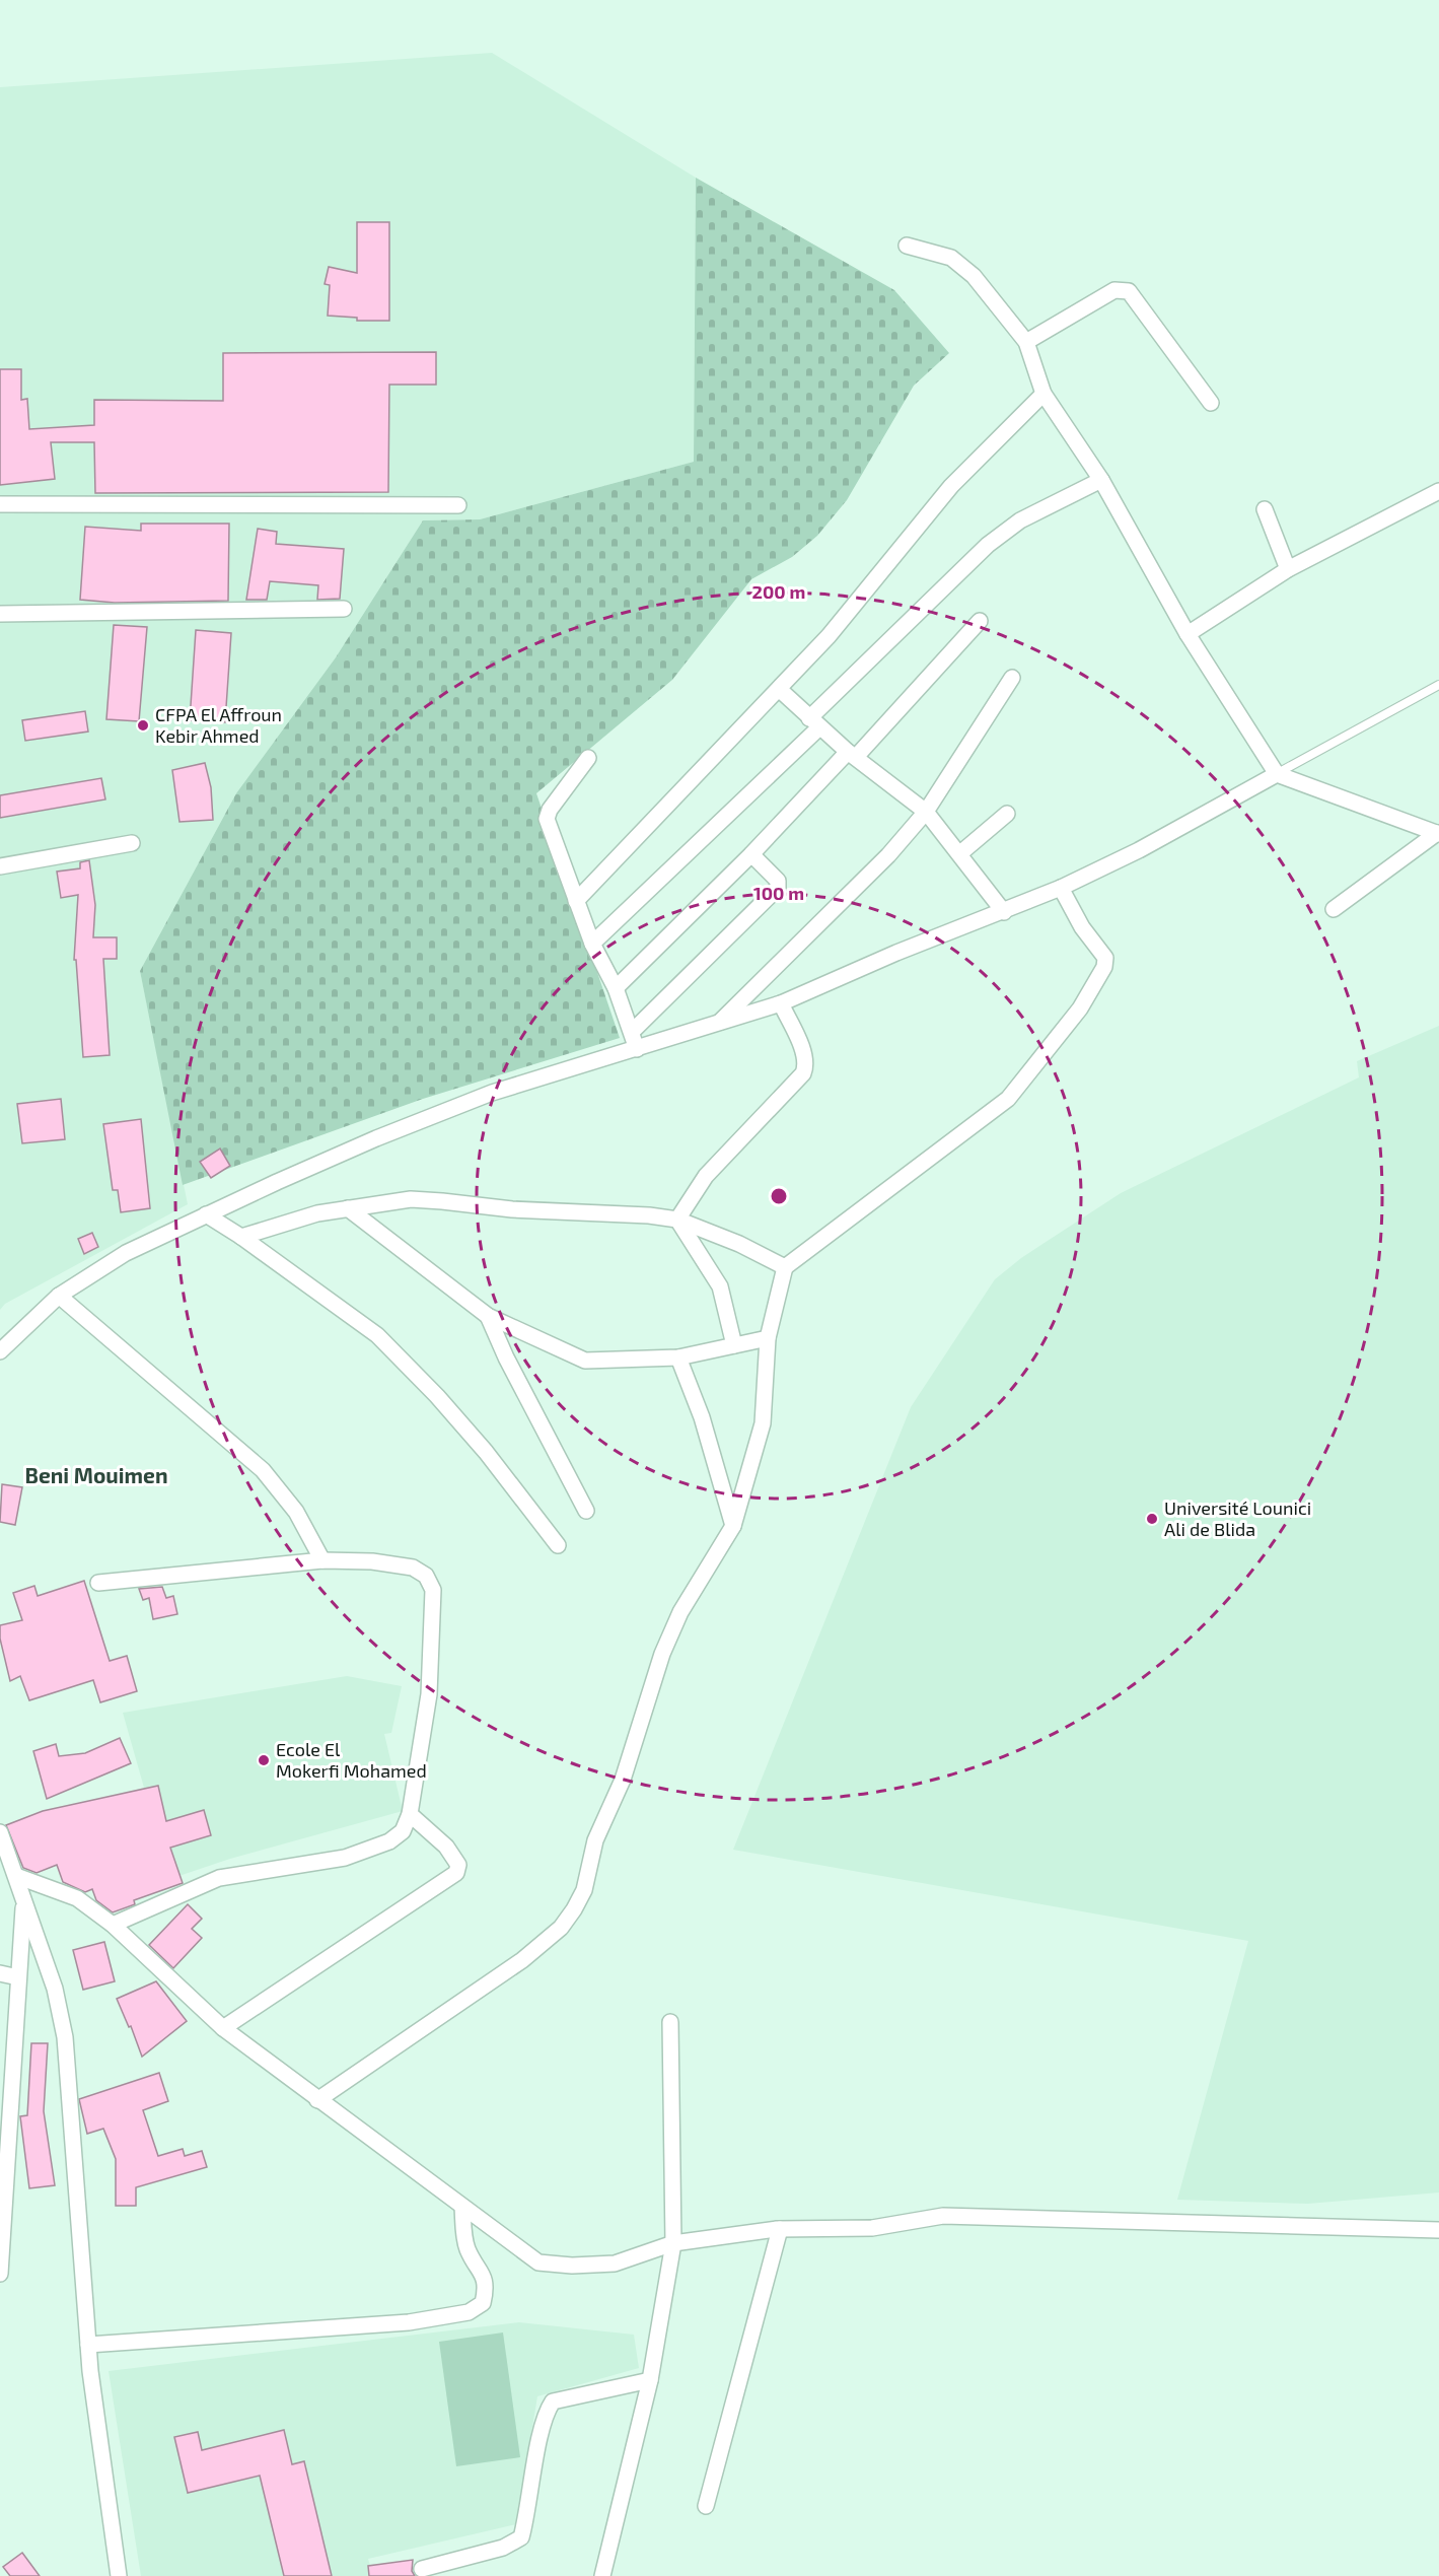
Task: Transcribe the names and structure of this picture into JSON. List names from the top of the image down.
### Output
{
  "districts": ["Beni Mouimen"],
  "places": ["CFPA El Affroun Kebir Ahmed", "Université Lounici Ali de Blida", "Ecole El Mokerfi Mohamed"],
  "rings": ["200 m", "100 m"]
}
